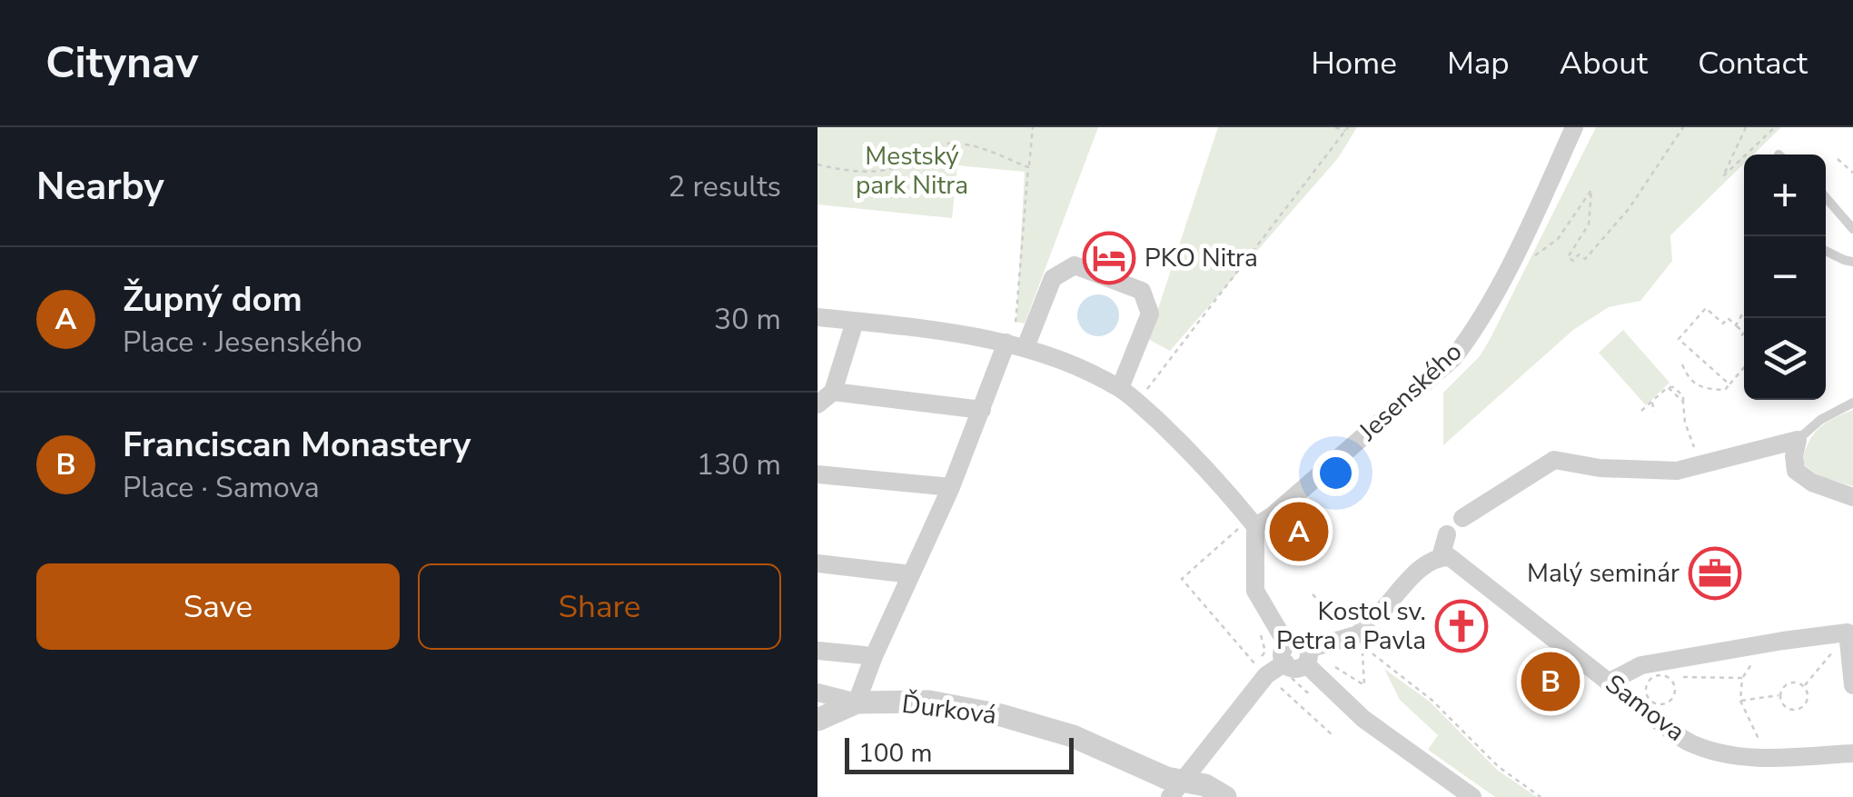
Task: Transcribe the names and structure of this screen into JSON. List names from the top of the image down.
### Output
{
  "streets": {
    "street": ["Jesenského", "Samova", "Ďurková"]
  },
  "parks": ["Mestský park Nitra"],
  "places": {
    "hotel": ["PKO Nitra"],
    "office": ["Malý seminár"],
    "church": ["Kostol sv. Petra a Pavla"]
  },
  "scale_bar": "100 m",
  "page": {
    "header": "Citynav",
    "nav": [
      "Home",
      "Map",
      "About",
      "Contact"
    ],
    "heading": ["Nearby", "2 results"],
    "map_buttons": ["+", "−"],
    "list": [
      {
        "mark": "A",
        "name": "Župný dom",
        "note": "Place · Jesenského",
        "value": "30 m"
      },
      {
        "mark": "B",
        "name": "Franciscan Monastery",
        "note": "Place · Samova",
        "value": "130 m"
      }
    ],
    "pins": ["A", "B"],
    "buttons": ["Save", "Share"],
    "scale": "100 m"
  }
}
